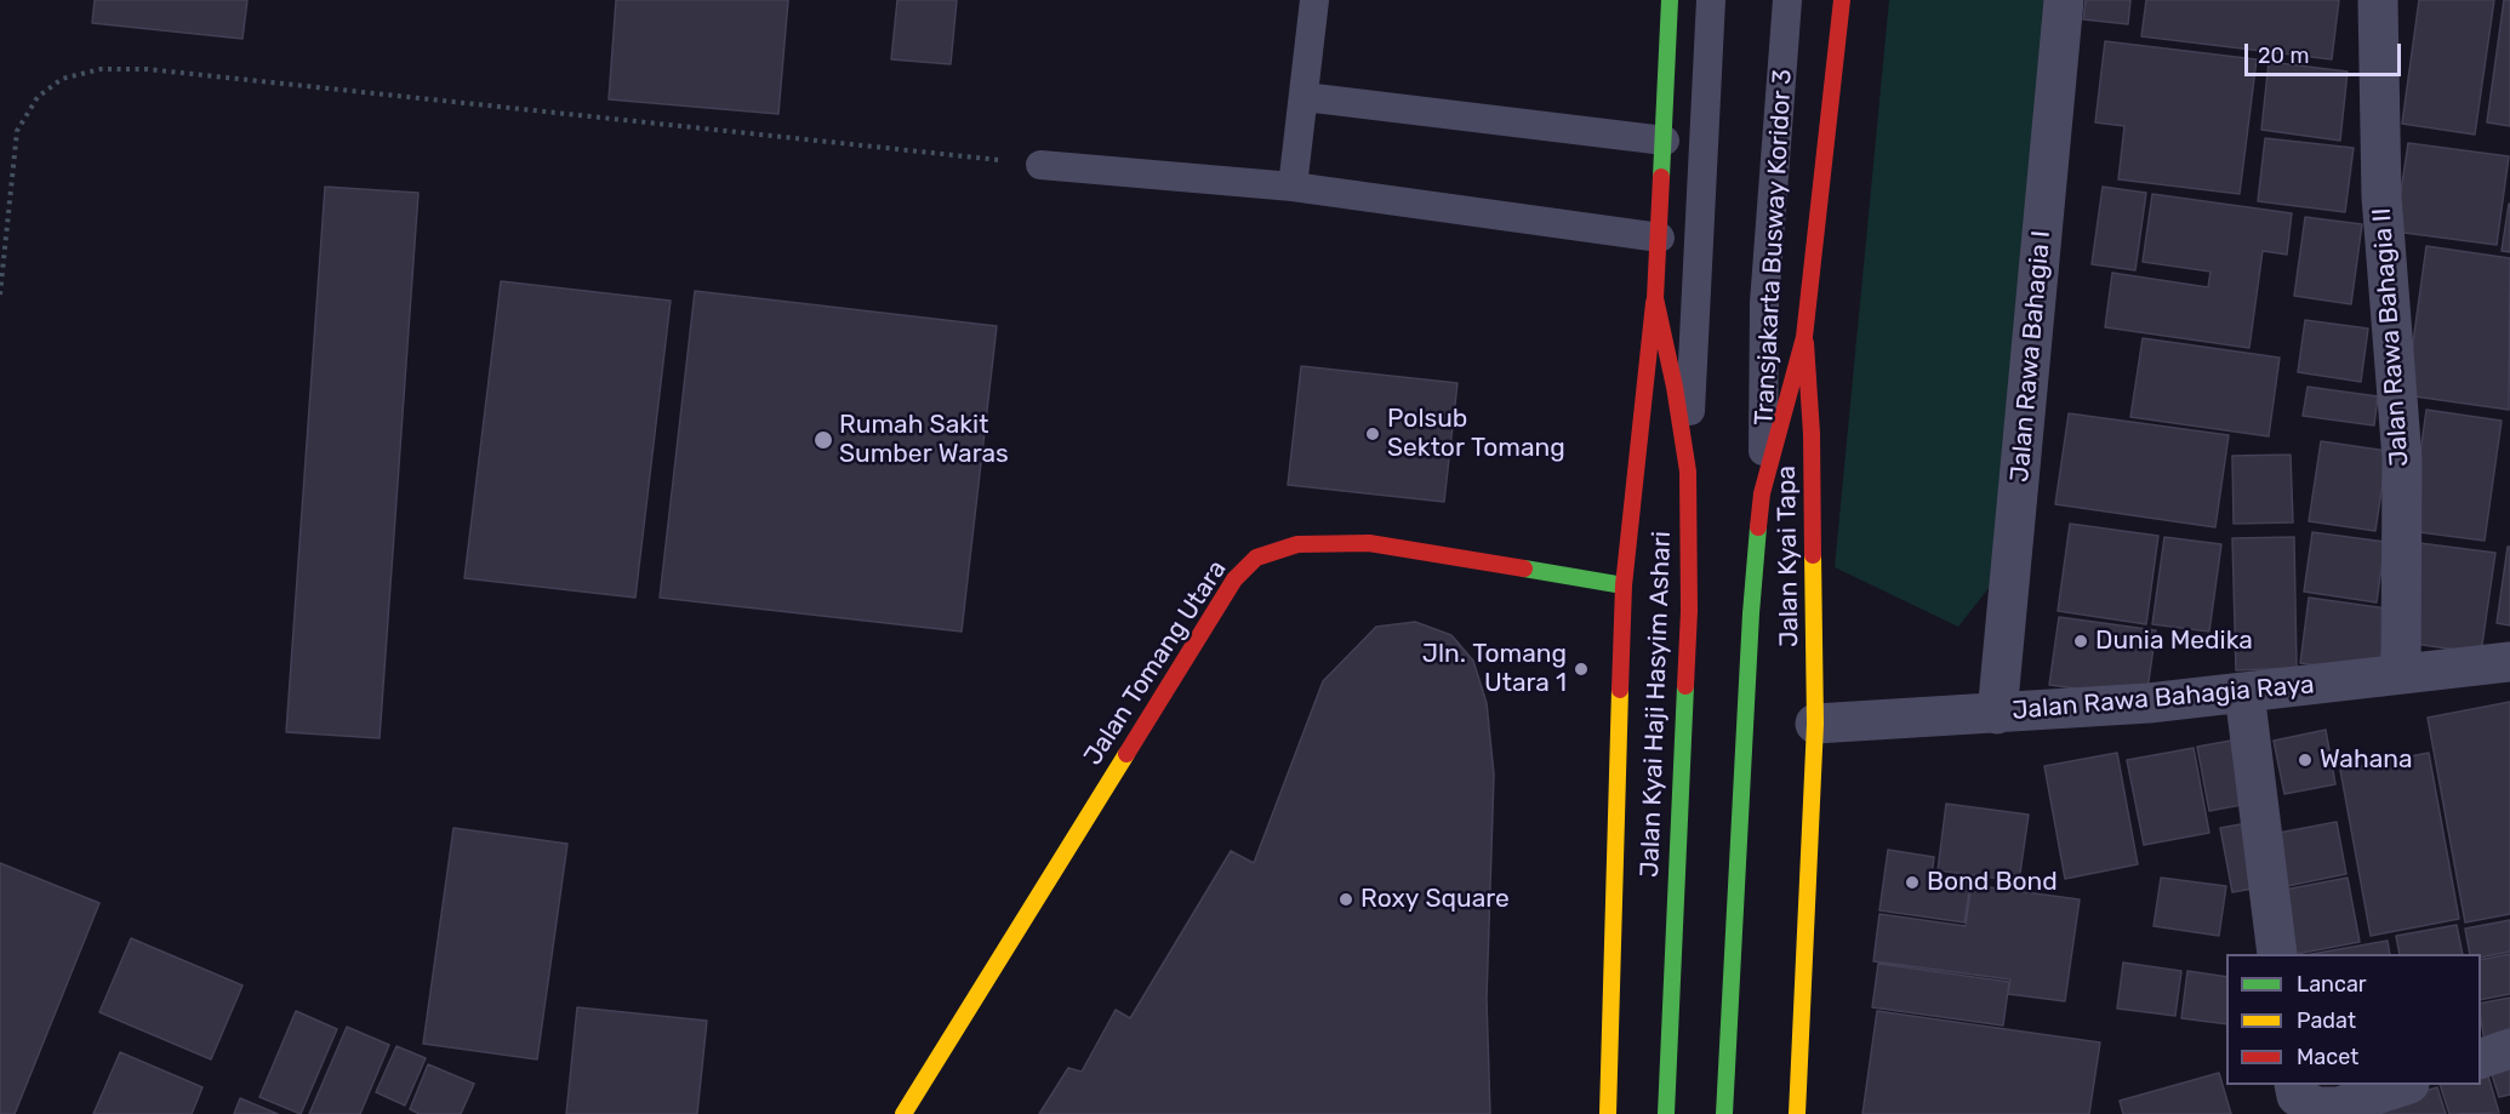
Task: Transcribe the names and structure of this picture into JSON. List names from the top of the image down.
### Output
{
  "streets": {
    "main road": ["Jalan Kyai Tapa", "Jalan Tomang Utara", "Jalan Kyai Haji Hasyim Ashari"],
    "street": ["Jalan Rawa Bahagia II", "Jalan Rawa Bahagia I", "Jalan Rawa Bahagia Raya"],
    "lane": ["Transjakarta Busway Koridor 3"]
  },
  "crossings": [
    ["Jalan Rawa Bahagia II", "Jalan Rawa Bahagia Raya"],
    ["Jalan Rawa Bahagia I", "Jalan Rawa Bahagia Raya"],
    ["Jalan Kyai Tapa", "Jalan Rawa Bahagia Raya"]
  ],
  "places": [
    "Polsub Sektor Tomang",
    "Rumah Sakit Sumber Waras",
    "Dunia Medika",
    "Jln. Tomang Utara 1",
    "Wahana",
    "Bond Bond",
    "Roxy Square"
  ],
  "legend": ["Lancar", "Padat", "Macet"],
  "scale_bar": "20 m"
}
